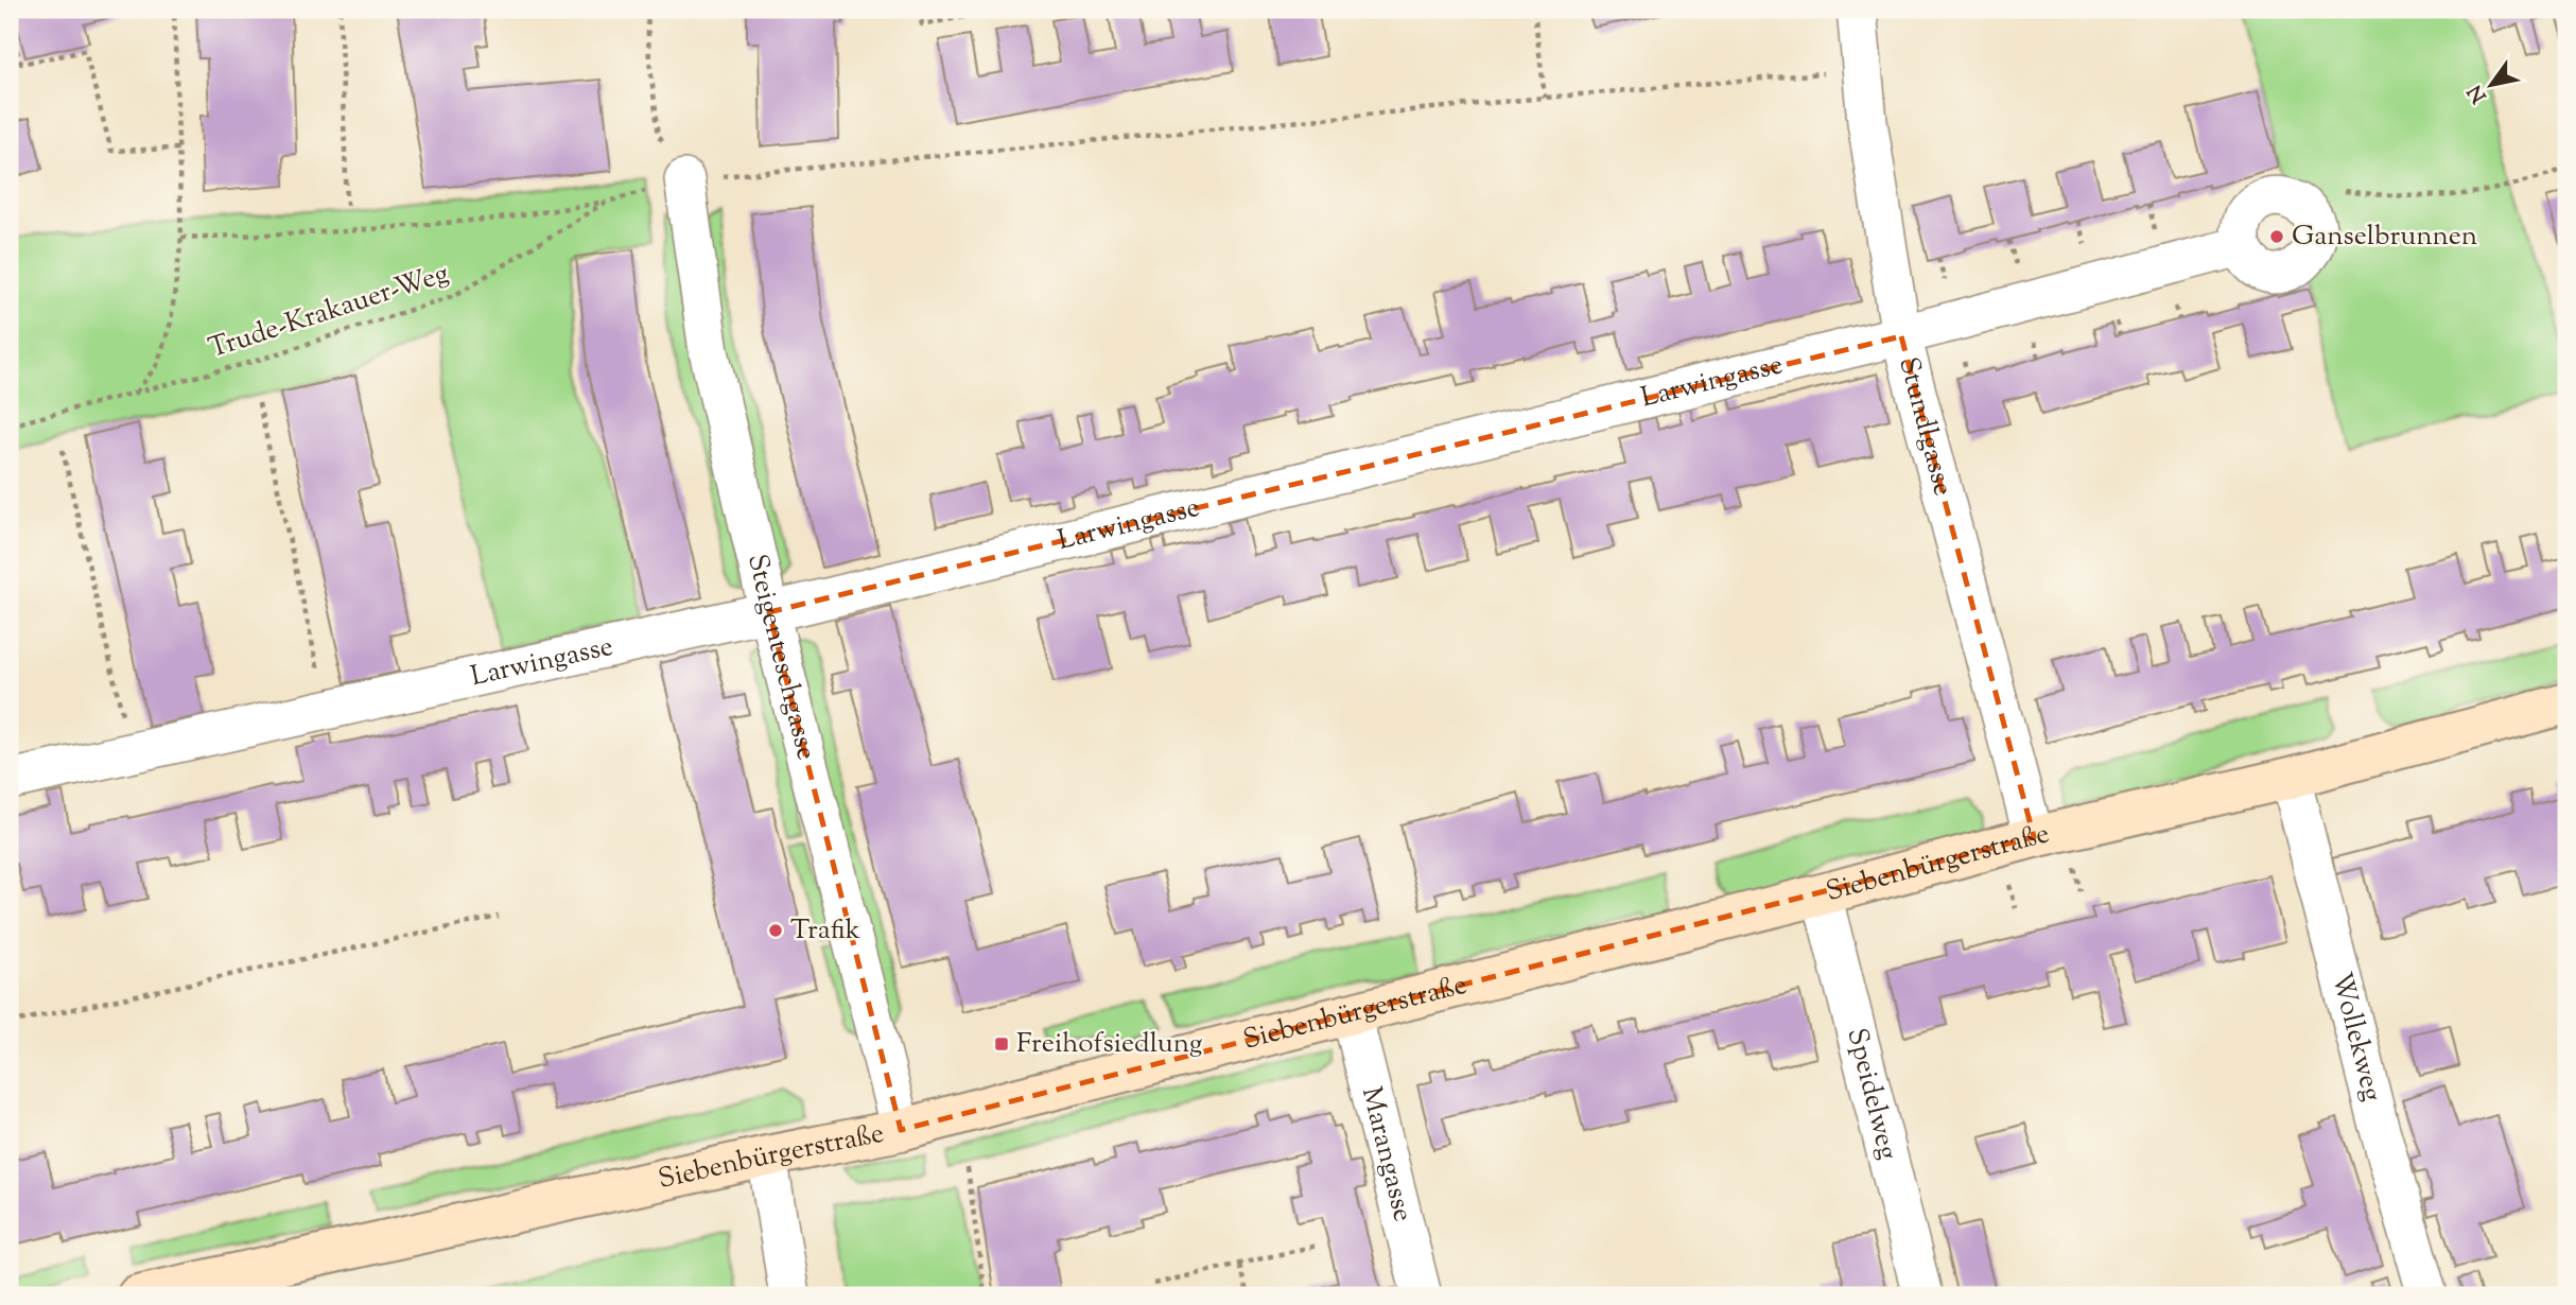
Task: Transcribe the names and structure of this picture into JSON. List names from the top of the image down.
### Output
{
  "streets": {
    "street": [
      "Larwingasse",
      "Stundlgasse",
      "Steigenteschgasse",
      "Siebenbürgerstraße",
      "Wollekweg",
      "Speidelweg",
      "Marangasse"
    ],
    "path": ["Trude-Krakauer-Weg"]
  },
  "crossings": [
    ["Trude-Krakauer-Weg", "Stundlgasse"],
    ["Trude-Krakauer-Weg", "Steigenteschgasse"],
    ["Larwingasse", "Stundlgasse"],
    ["Larwingasse", "Steigenteschgasse"],
    ["Stundlgasse", "Siebenbürgerstraße"],
    ["Steigenteschgasse", "Siebenbürgerstraße"],
    ["Siebenbürgerstraße", "Wollekweg"],
    ["Siebenbürgerstraße", "Speidelweg"],
    ["Siebenbürgerstraße", "Marangasse"]
  ],
  "places": {
    "other": ["Ganselbrunnen", "Trafik"],
    "transit": ["Freihofsiedlung"]
  },
  "north": "bottom left"
}
